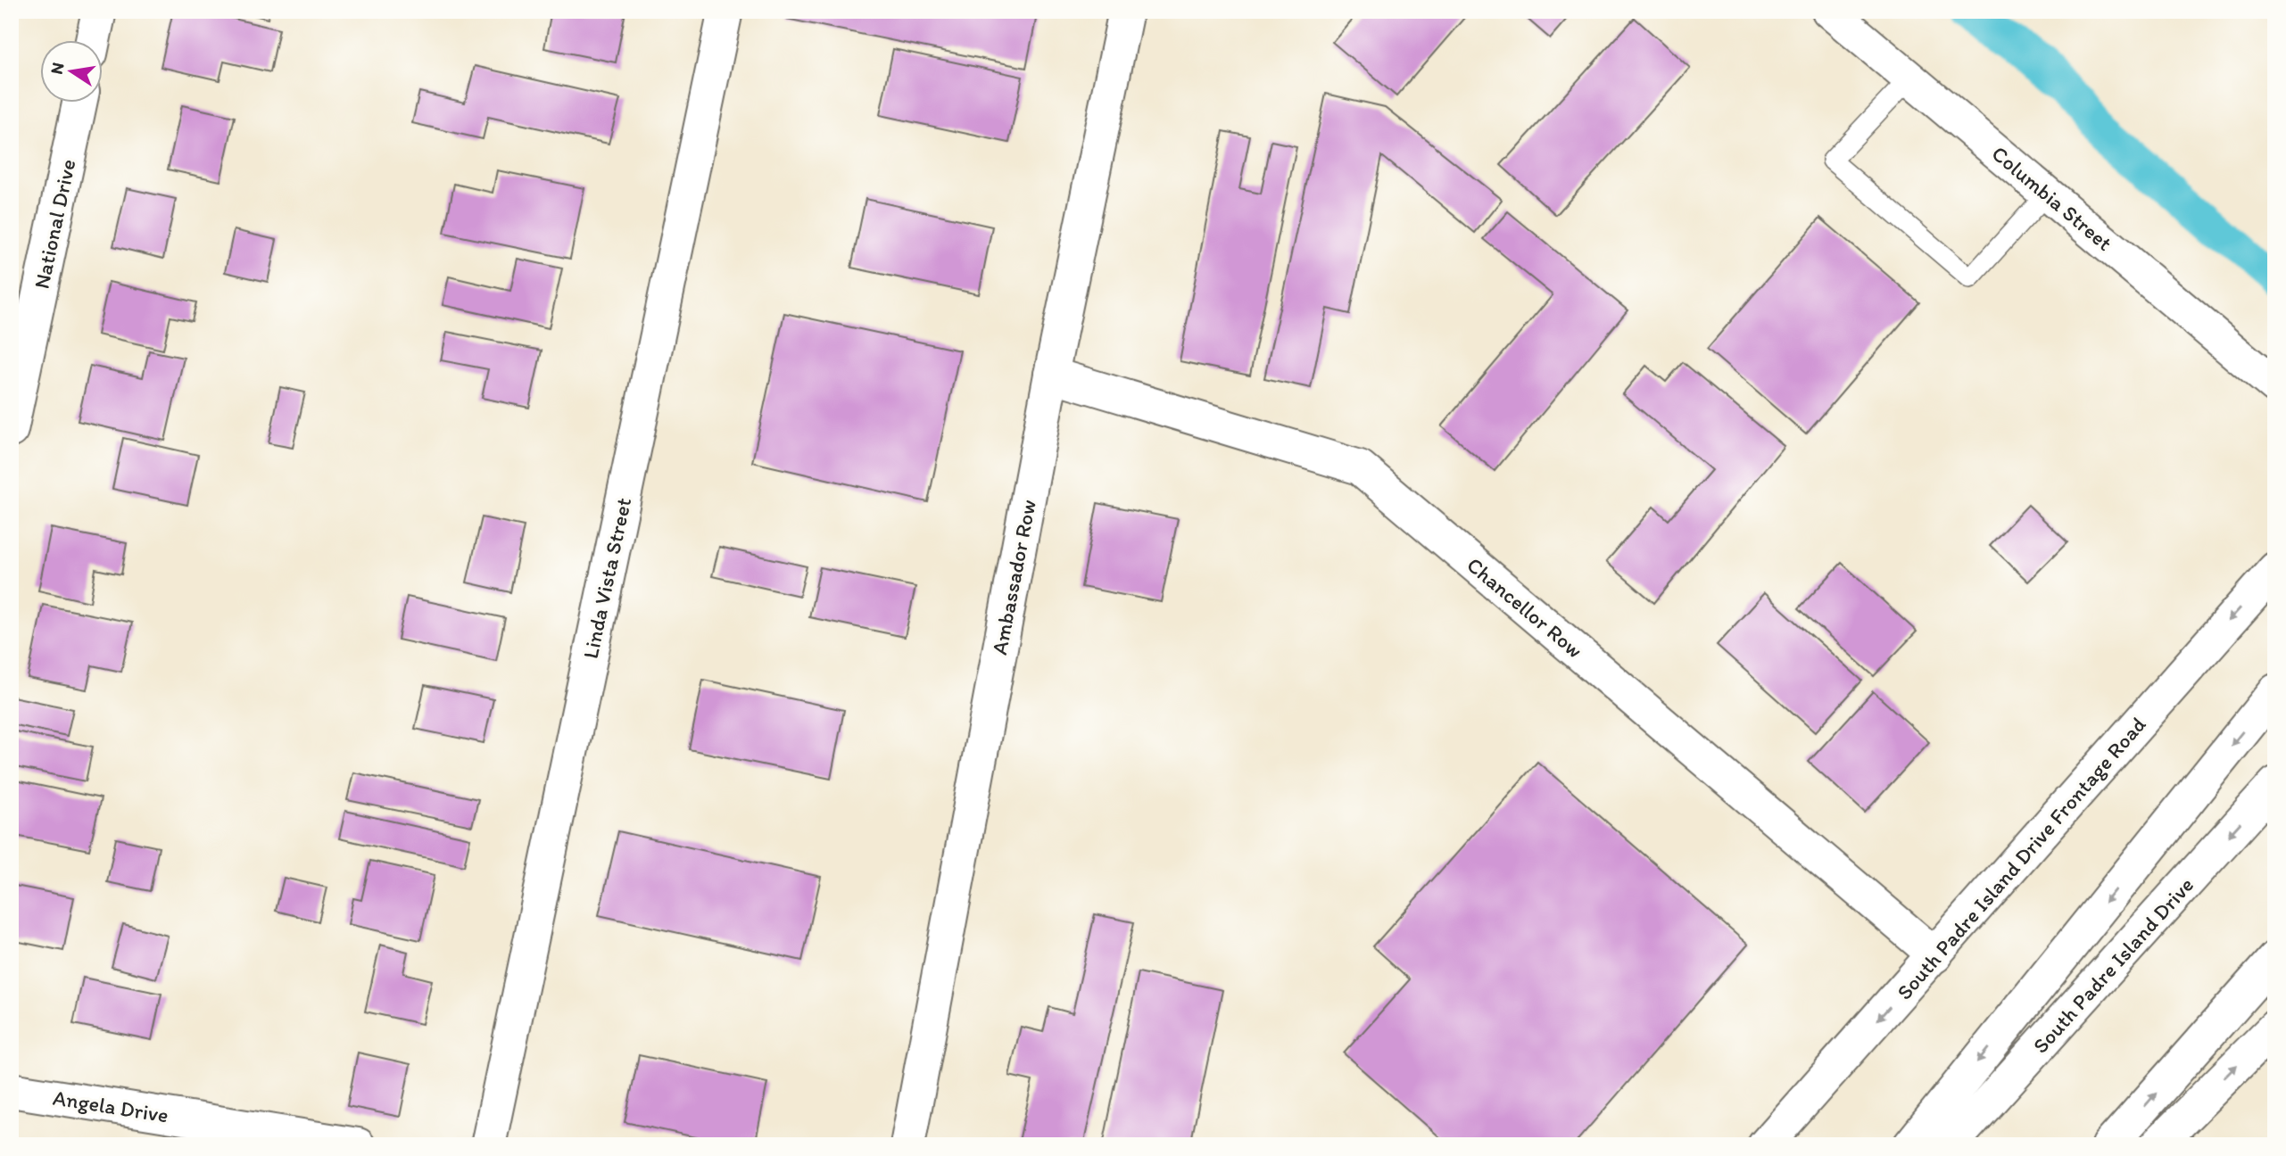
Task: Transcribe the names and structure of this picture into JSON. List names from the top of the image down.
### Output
{
  "streets": {
    "main road": [
      "Columbia Street",
      "National Drive",
      "Ambassador Row",
      "Linda Vista Street",
      "Chancellor Row",
      "South Padre Island Drive Frontage Road",
      "South Padre Island Drive",
      "Angela Drive"
    ]
  },
  "crossings": [
    ["Ambassador Row", "Chancellor Row"],
    ["Chancellor Row", "South Padre Island Drive Frontage Road"]
  ],
  "north": "left"
}
